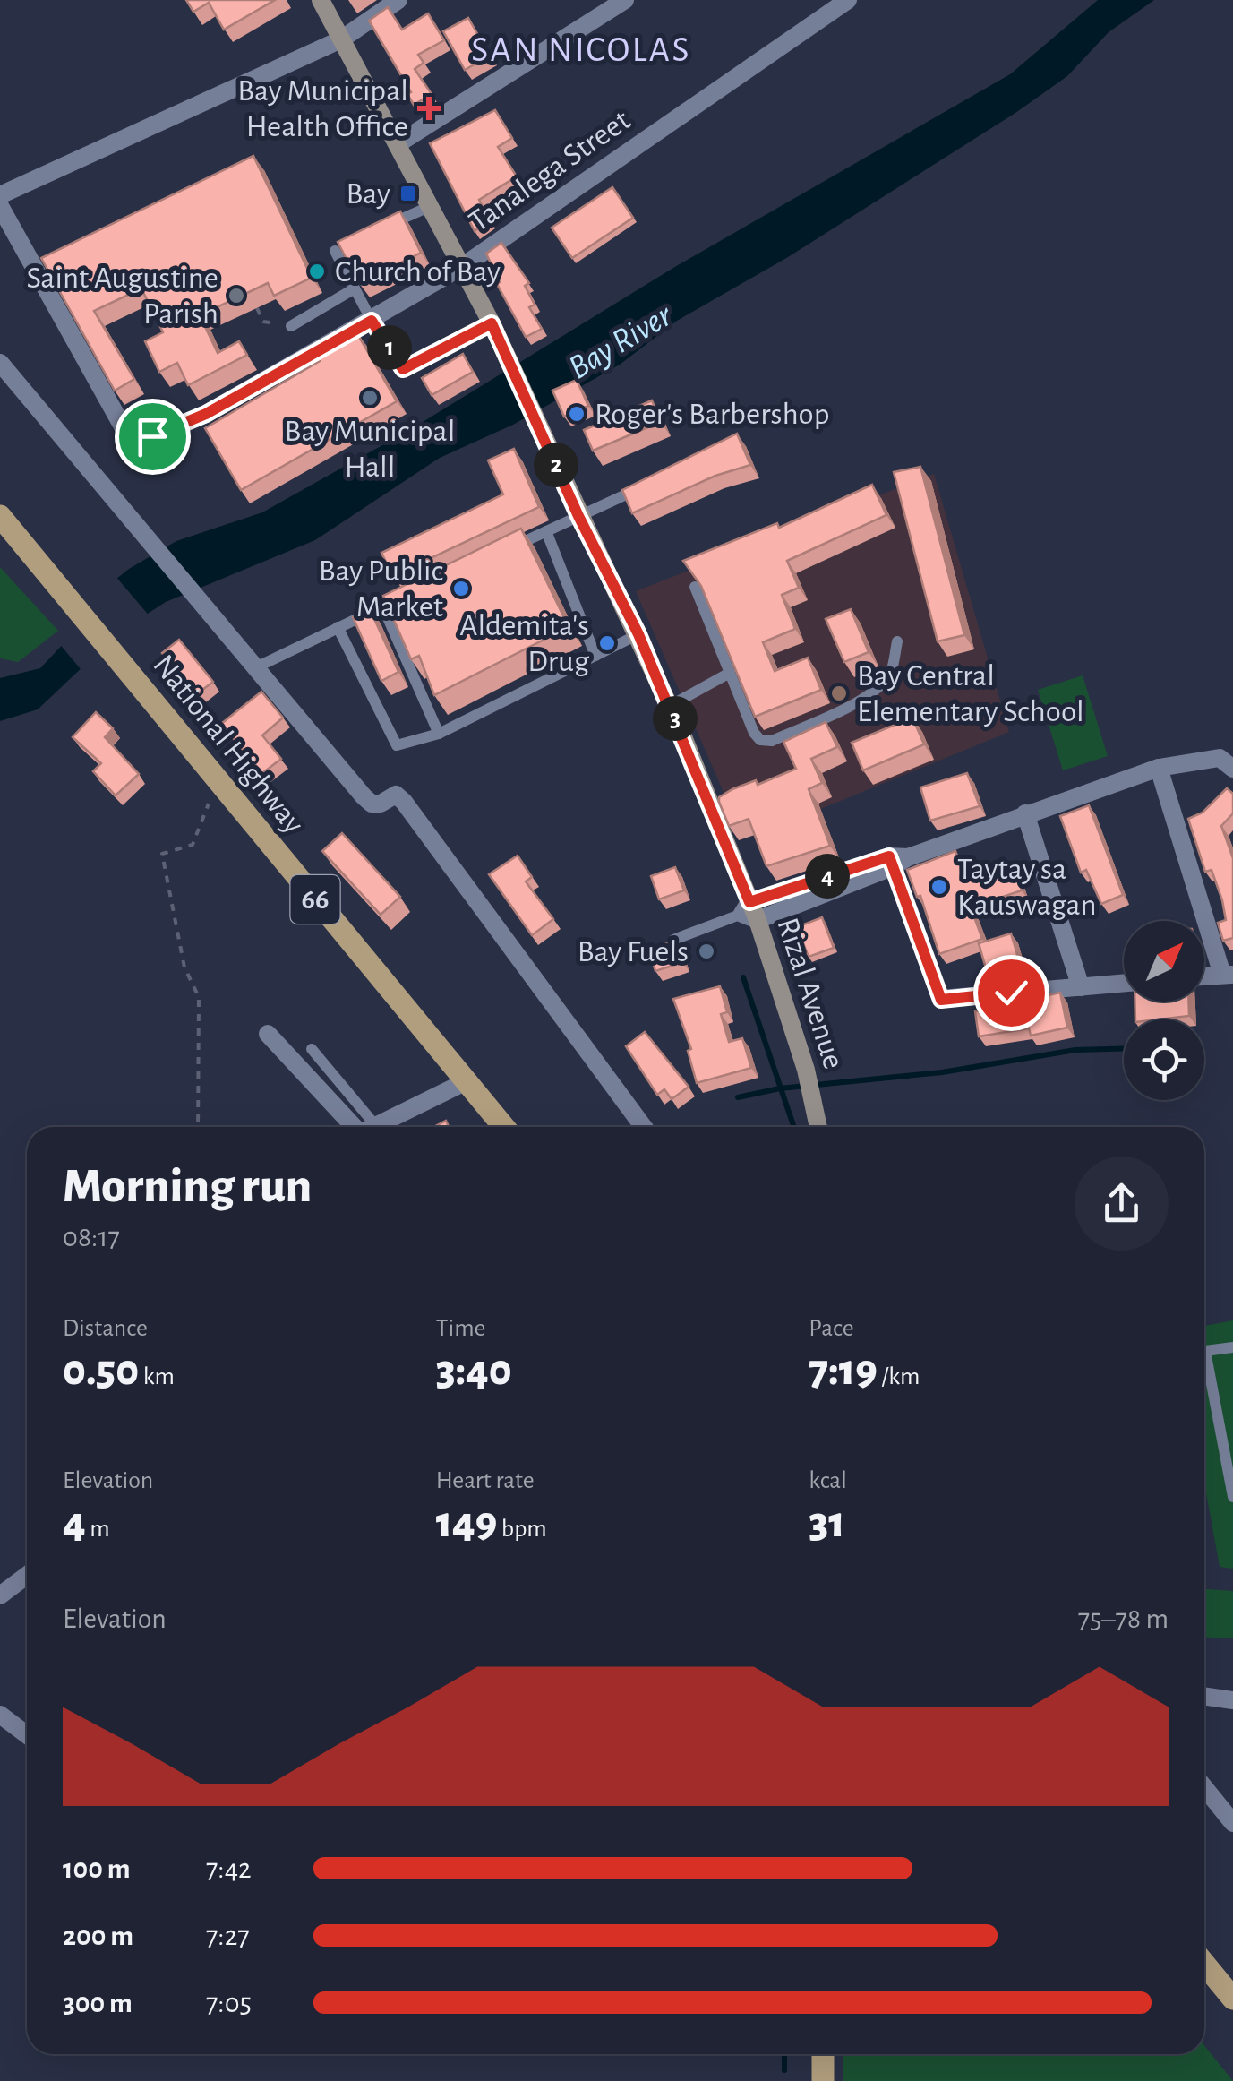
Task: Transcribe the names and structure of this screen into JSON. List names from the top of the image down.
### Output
{
  "streets": {
    "main road": ["National Highway", "66", "Rizal Avenue"],
    "street": ["Tanalega Street"]
  },
  "crossings": [
    ["Tanalega Street", "Rizal Avenue"]
  ],
  "districts": ["SAN NICOLAS"],
  "water": ["Bay River"],
  "places": {
    "health": ["Bay Municipal Health Office"],
    "transit": ["Bay"],
    "other": [
      "Church of Bay",
      "Saint Augustine Parish",
      "Bay Municipal Hall",
      "Roger's Barbershop",
      "Bay Public Market",
      "Aldemita's Drug",
      "Bay Central Elementary School",
      "Taytay sa Kauswagan",
      "Bay Fuels"
    ]
  },
  "north": "top right",
  "page": {
    "pins": [
      "1",
      "2",
      "3",
      "4"
    ],
    "heading": ["Morning run", "08:17"],
    "stats": [
      ["Distance", "0.50 km"],
      ["Time", "3:40"],
      ["Pace", "7:19 /km"],
      ["Elevation", "4 m"],
      ["Heart rate", "149 bpm"],
      ["kcal", "31"]
    ],
    "chart": ["Elevation", "75–78 m"],
    "list": [
      {
        "name": "100 m",
        "note": "7:42"
      },
      {
        "name": "200 m",
        "note": "7:27"
      },
      {
        "name": "300 m",
        "note": "7:05"
      }
    ]
  }
}
